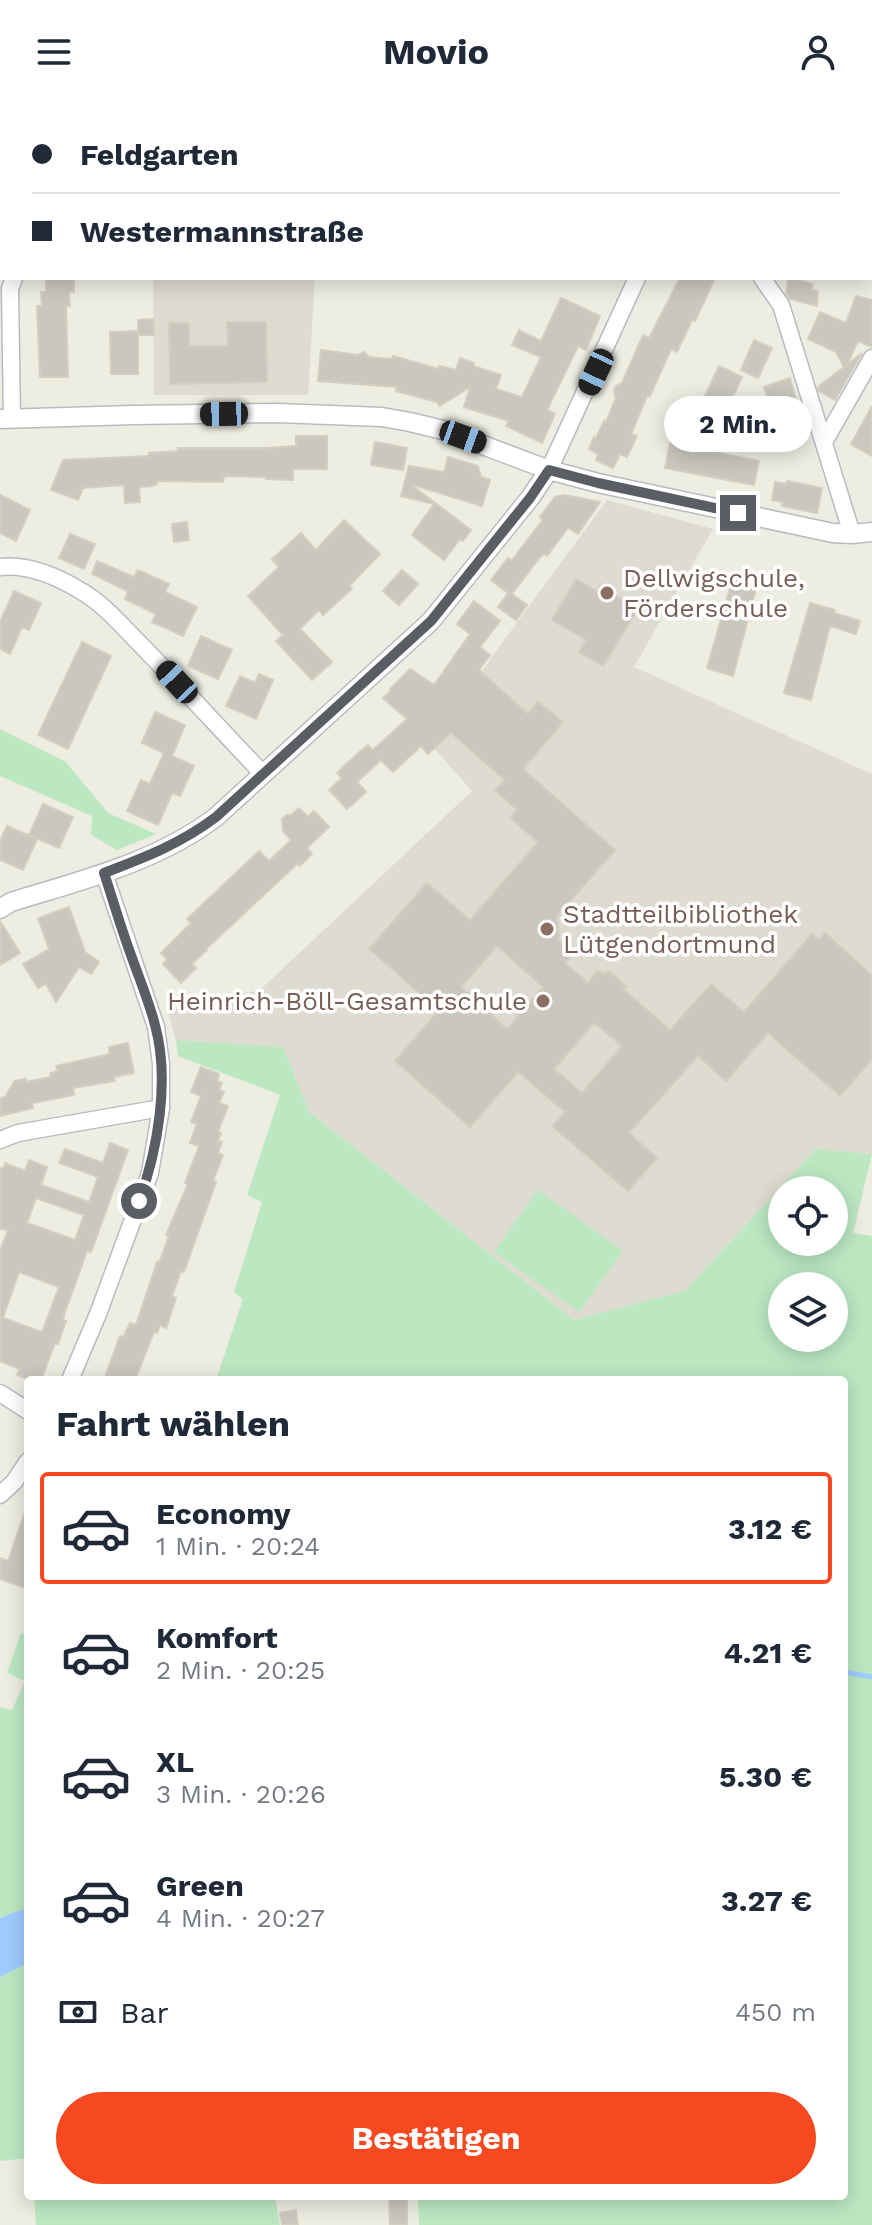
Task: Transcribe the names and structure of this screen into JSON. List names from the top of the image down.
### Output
{
  "places": ["Dellwigschule, Förderschule", "Stadtteilbibliothek Lütgendortmund", "Heinrich-Böll-Gesamtschule"],
  "page": {
    "header": "Movio",
    "banner": ["Feldgarten", "Westermannstraße"],
    "bubble": "2 Min.",
    "heading": "Fahrt wählen",
    "list": [
      {
        "name": "Economy",
        "note": "1 Min. · 20:24",
        "value": "3.12 €"
      },
      {
        "name": "Komfort",
        "note": "2 Min. · 20:25",
        "value": "4.21 €"
      },
      {
        "name": "XL",
        "note": "3 Min. · 20:26",
        "value": "5.30 €"
      },
      {
        "name": "Green",
        "note": "4 Min. · 20:27",
        "value": "3.27 €"
      }
    ],
    "pay": ["Bar", "450 m"],
    "buttons": "Bestätigen"
  }
}
